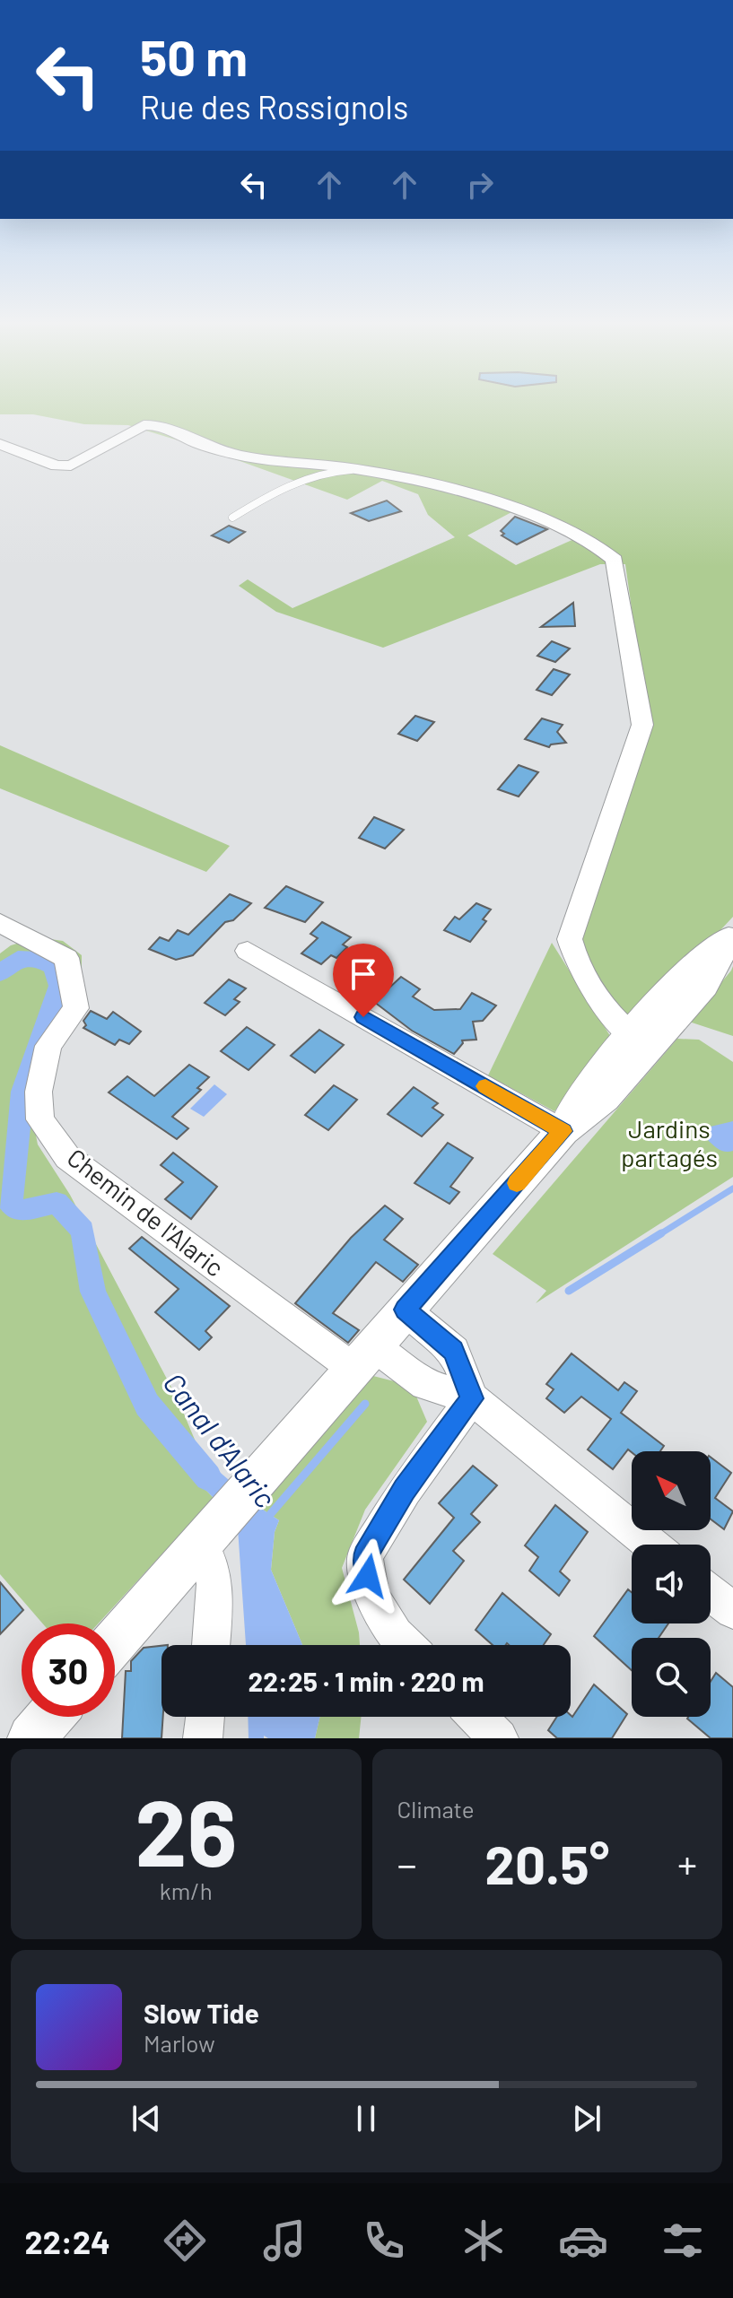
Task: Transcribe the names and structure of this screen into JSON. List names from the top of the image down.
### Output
{
  "streets": {
    "street": ["Chemin de l'Alaric"]
  },
  "water": ["Canal d'Alaric"],
  "parks": ["Jardins partagés"],
  "north": "top left",
  "page": {
    "turn": ["50 m", "Rue des Rossignols"],
    "limit": "30",
    "trip": "22:25 · 1 min · 220 m",
    "tile": [
      ["26", "km/h"],
      "Climate"
    ],
    "heat": ["−", "20.5°", "+"],
    "song": ["Slow Tide", "Marlow"],
    "tabs": "22:24"
  }
}
